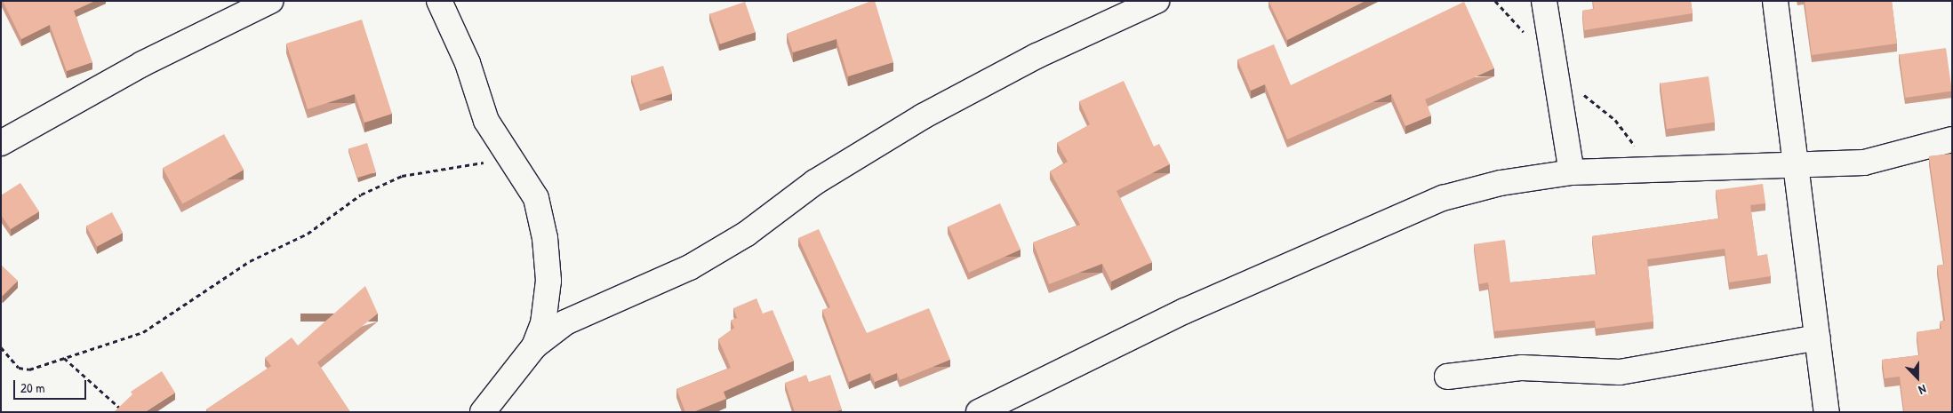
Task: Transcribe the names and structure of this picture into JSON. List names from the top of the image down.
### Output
{
  "scale_bar": "20 m",
  "north": "bottom"
}
